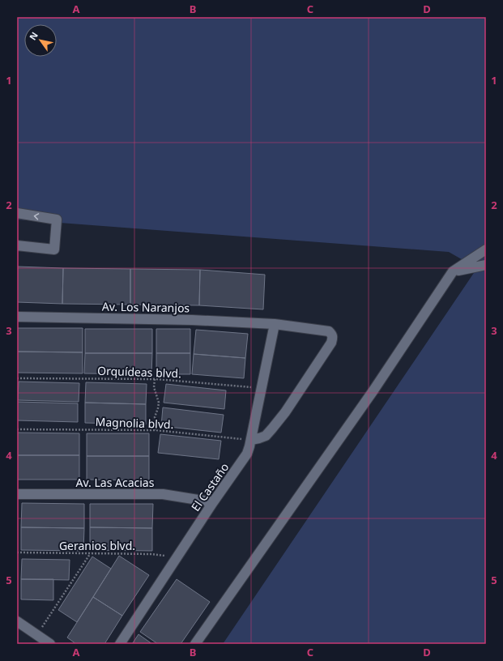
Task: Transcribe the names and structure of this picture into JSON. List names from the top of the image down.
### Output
{
  "streets": {
    "street": ["Av. Los Naranjos", "Av. Las Acacias", "El Castaño"],
    "path": ["Orquídeas blvd.", "Magnolia blvd.", "Geranios blvd."]
  },
  "crossings": [
    ["Av. Los Naranjos", "Magnolia blvd."],
    ["Av. Los Naranjos", "El Castaño"],
    ["Orquídeas blvd.", "El Castaño"],
    ["Magnolia blvd.", "El Castaño"],
    ["Av. Las Acacias", "El Castaño"],
    ["El Castaño", "Geranios blvd."]
  ],
  "north": "top left",
  "grid": {
    "columns": [
      "A",
      "B",
      "C",
      "D"
    ],
    "rows": [
      "1",
      "2",
      "3",
      "4",
      "5"
    ]
  }
}
